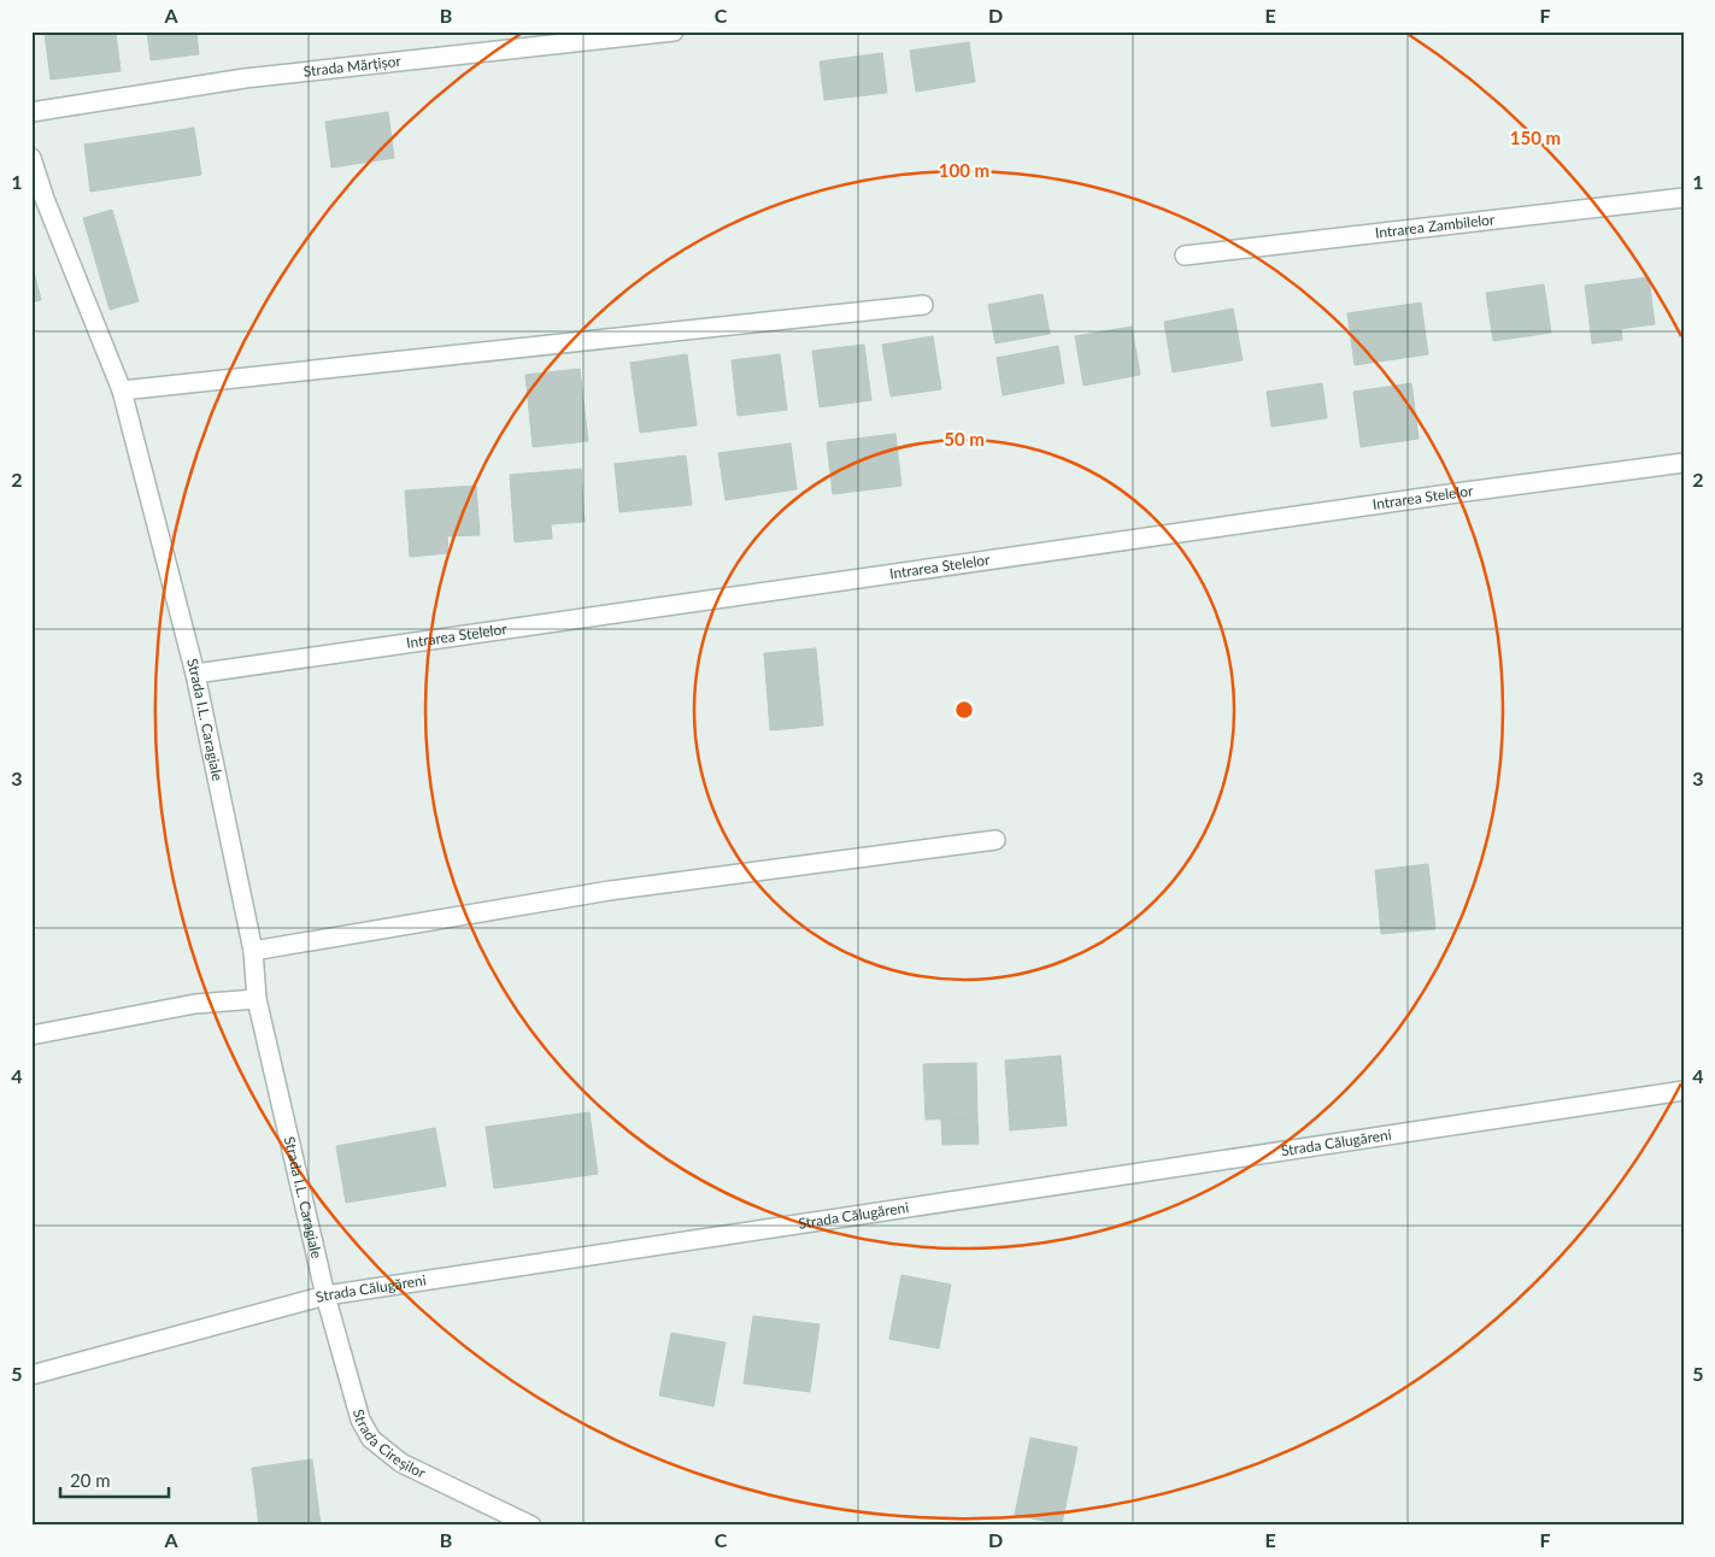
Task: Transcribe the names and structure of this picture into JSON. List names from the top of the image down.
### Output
{
  "streets": {
    "street": [
      "Strada Mărțișor",
      "Intrarea Zambilelor",
      "Intrarea Stelelor",
      "Strada I.L. Caragiale",
      "Strada Călugăreni",
      "Strada Cireșilor"
    ]
  },
  "crossings": [
    ["Intrarea Stelelor", "Strada I.L. Caragiale"],
    ["Strada I.L. Caragiale", "Strada Călugăreni"],
    ["Strada I.L. Caragiale", "Strada Cireșilor"],
    ["Strada Călugăreni", "Strada Cireșilor"]
  ],
  "scale_bar": "20 m",
  "grid": {
    "columns": [
      "A",
      "B",
      "C",
      "D",
      "E",
      "F"
    ],
    "rows": [
      "1",
      "2",
      "3",
      "4",
      "5"
    ]
  },
  "rings": ["150 m", "100 m", "50 m"]
}
